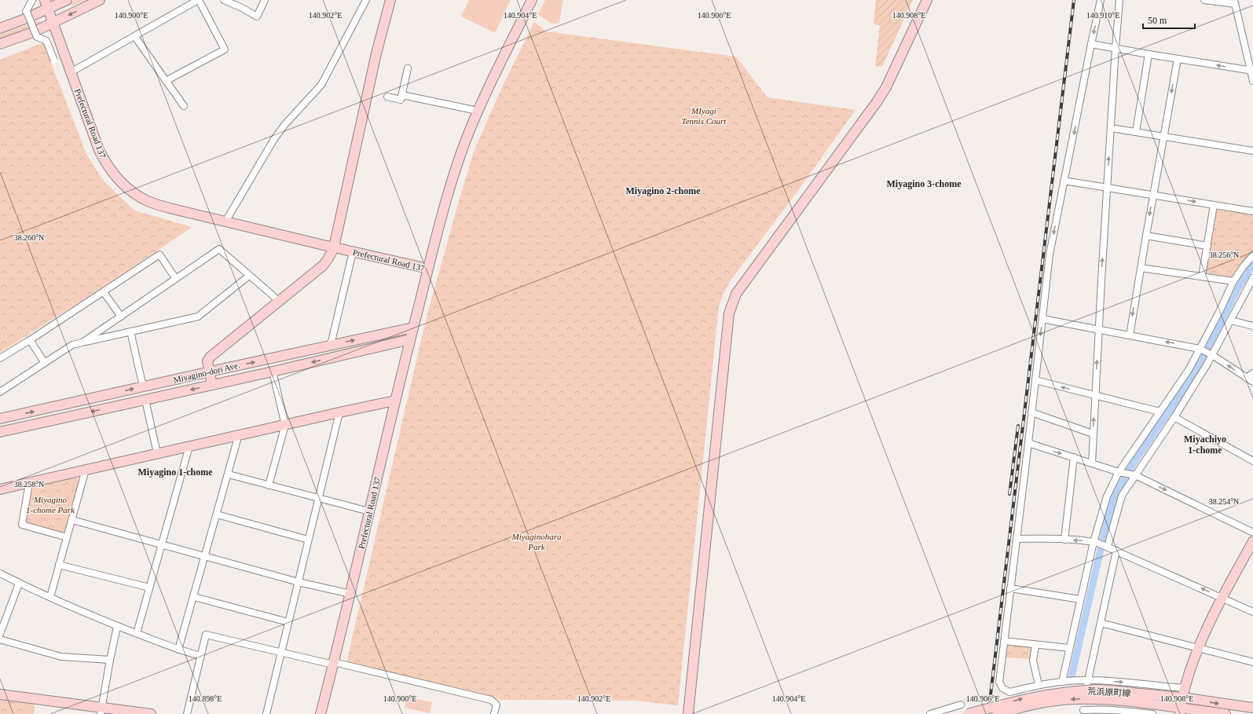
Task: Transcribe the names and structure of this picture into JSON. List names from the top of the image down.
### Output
{
  "streets": {
    "street": ["Prefectural Road 137", "Miyagino-dori Ave.", "荒浜原町線"]
  },
  "crossings": [
    ["Prefectural Road 137", "Miyagino-dori Ave."]
  ],
  "districts": [
    "Miyagino 3-chome",
    "Miyagino 2-chome",
    "Miyachiyo 1-chome",
    "Miyagino 1-chome"
  ],
  "parks": ["MIyagi Tennis Court", "Miyagino 1-chome Park", "Miyaginohara Park"],
  "scale_bar": "50 m",
  "coordinates": [
    "140.900°E",
    "140.902°E",
    "140.904°E",
    "140.906°E",
    "140.908°E",
    "140.910°E",
    "38.260°N",
    "38.256°N",
    "38.258°N",
    "38.254°N",
    "140.898°E"
  ]
}
